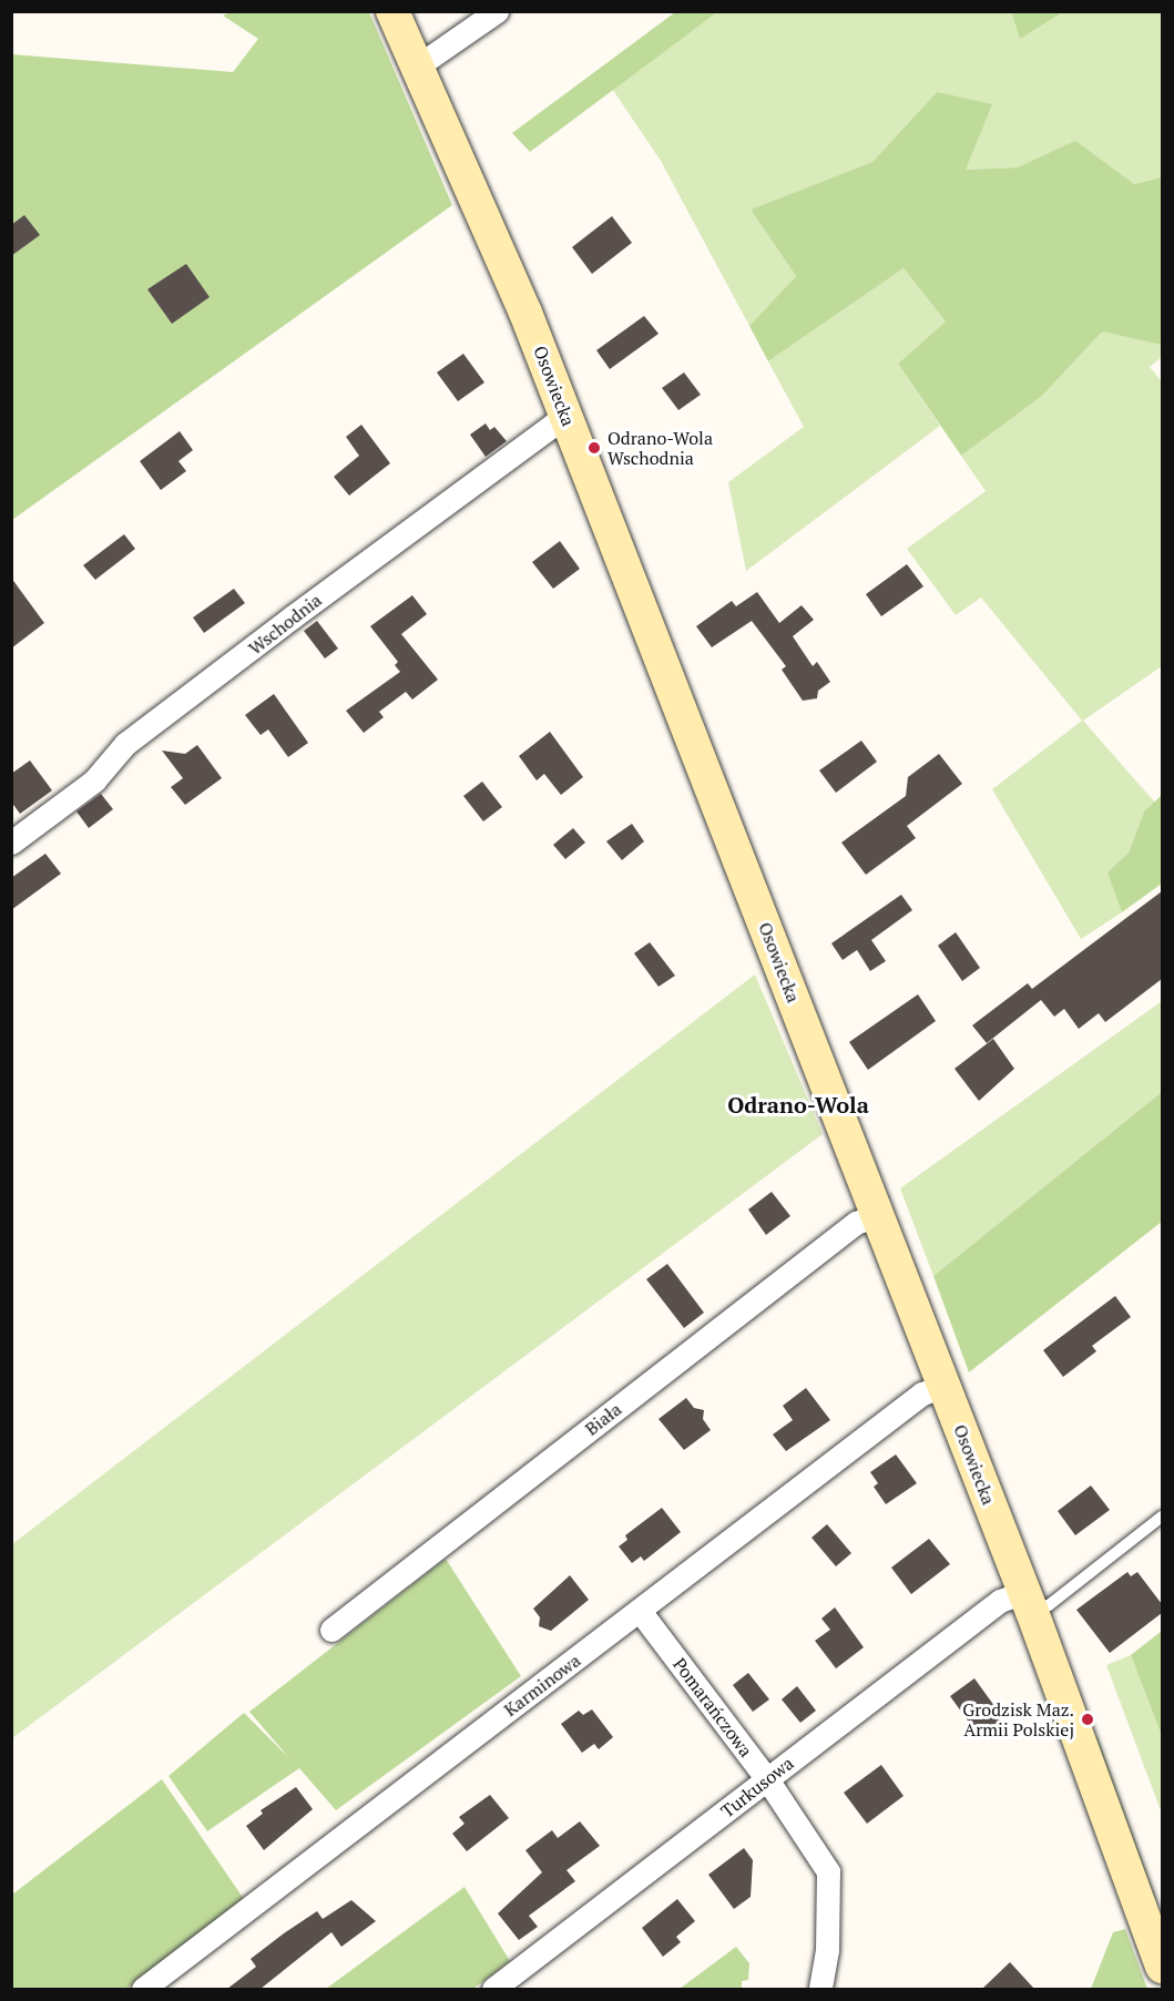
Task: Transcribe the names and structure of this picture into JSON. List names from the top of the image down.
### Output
{
  "streets": {
    "street": [
      "Osowiecka",
      "Wschodnia",
      "Biała",
      "Karminowa",
      "Pomarańczowa",
      "Turkusowa"
    ]
  },
  "crossings": [
    ["Osowiecka", "Wschodnia"],
    ["Osowiecka", "Biała"],
    ["Osowiecka", "Karminowa"],
    ["Osowiecka", "Turkusowa"],
    ["Karminowa", "Pomarańczowa"],
    ["Pomarańczowa", "Turkusowa"]
  ],
  "districts": ["Odrano-Wola"],
  "places": ["Odrano-Wola Wschodnia", "Grodzisk Maz. Armii Polskiej"]
}
